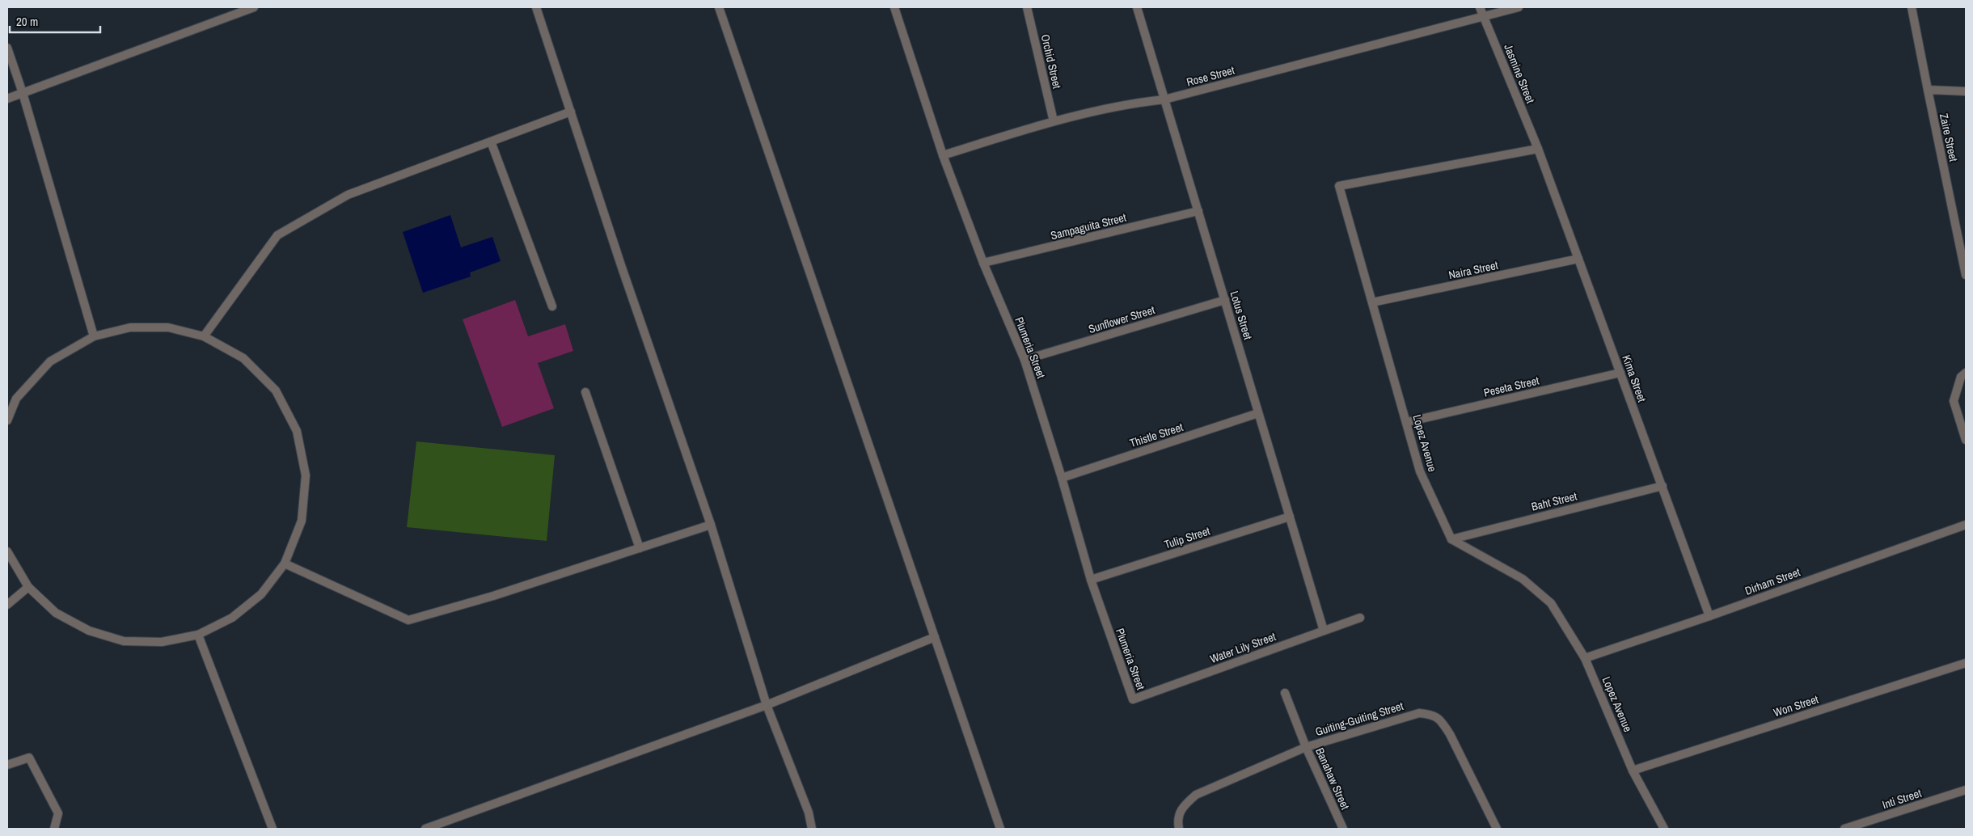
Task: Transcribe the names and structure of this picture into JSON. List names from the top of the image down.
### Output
{
  "streets": {
    "street": [
      "Orchid Street",
      "Jasmine Street",
      "Rose Street",
      "Zaire Street",
      "Sampaguita Street",
      "Naira Street",
      "Lotus Street",
      "Sunflower Street",
      "Plumeria Street",
      "Kima Street",
      "Peseta Street",
      "Thistle Street",
      "Lopez Avenue",
      "Baht Street",
      "Tulip Street",
      "Dirham Street",
      "Water Lily Street",
      "Won Street",
      "Guiting-Guiting Street",
      "Banahaw Street",
      "Inti Street"
    ]
  },
  "crossings": [
    ["Orchid Street", "Rose Street"],
    ["Jasmine Street", "Rose Street"],
    ["Jasmine Street", "Kima Street"],
    ["Jasmine Street", "Lopez Avenue"],
    ["Rose Street", "Lotus Street"],
    ["Rose Street", "Plumeria Street"],
    ["Sampaguita Street", "Lotus Street"],
    ["Sampaguita Street", "Plumeria Street"],
    ["Naira Street", "Kima Street"],
    ["Naira Street", "Lopez Avenue"],
    ["Lotus Street", "Sunflower Street"],
    ["Lotus Street", "Thistle Street"],
    ["Lotus Street", "Tulip Street"],
    ["Lotus Street", "Water Lily Street"],
    ["Sunflower Street", "Plumeria Street"],
    ["Plumeria Street", "Thistle Street"],
    ["Plumeria Street", "Tulip Street"],
    ["Plumeria Street", "Water Lily Street"],
    ["Kima Street", "Peseta Street"],
    ["Kima Street", "Lopez Avenue"],
    ["Kima Street", "Baht Street"],
    ["Kima Street", "Dirham Street"],
    ["Peseta Street", "Lopez Avenue"],
    ["Lopez Avenue", "Baht Street"],
    ["Lopez Avenue", "Dirham Street"],
    ["Lopez Avenue", "Won Street"],
    ["Guiting-Guiting Street", "Banahaw Street"]
  ],
  "scale_bar": "20 m"
}
